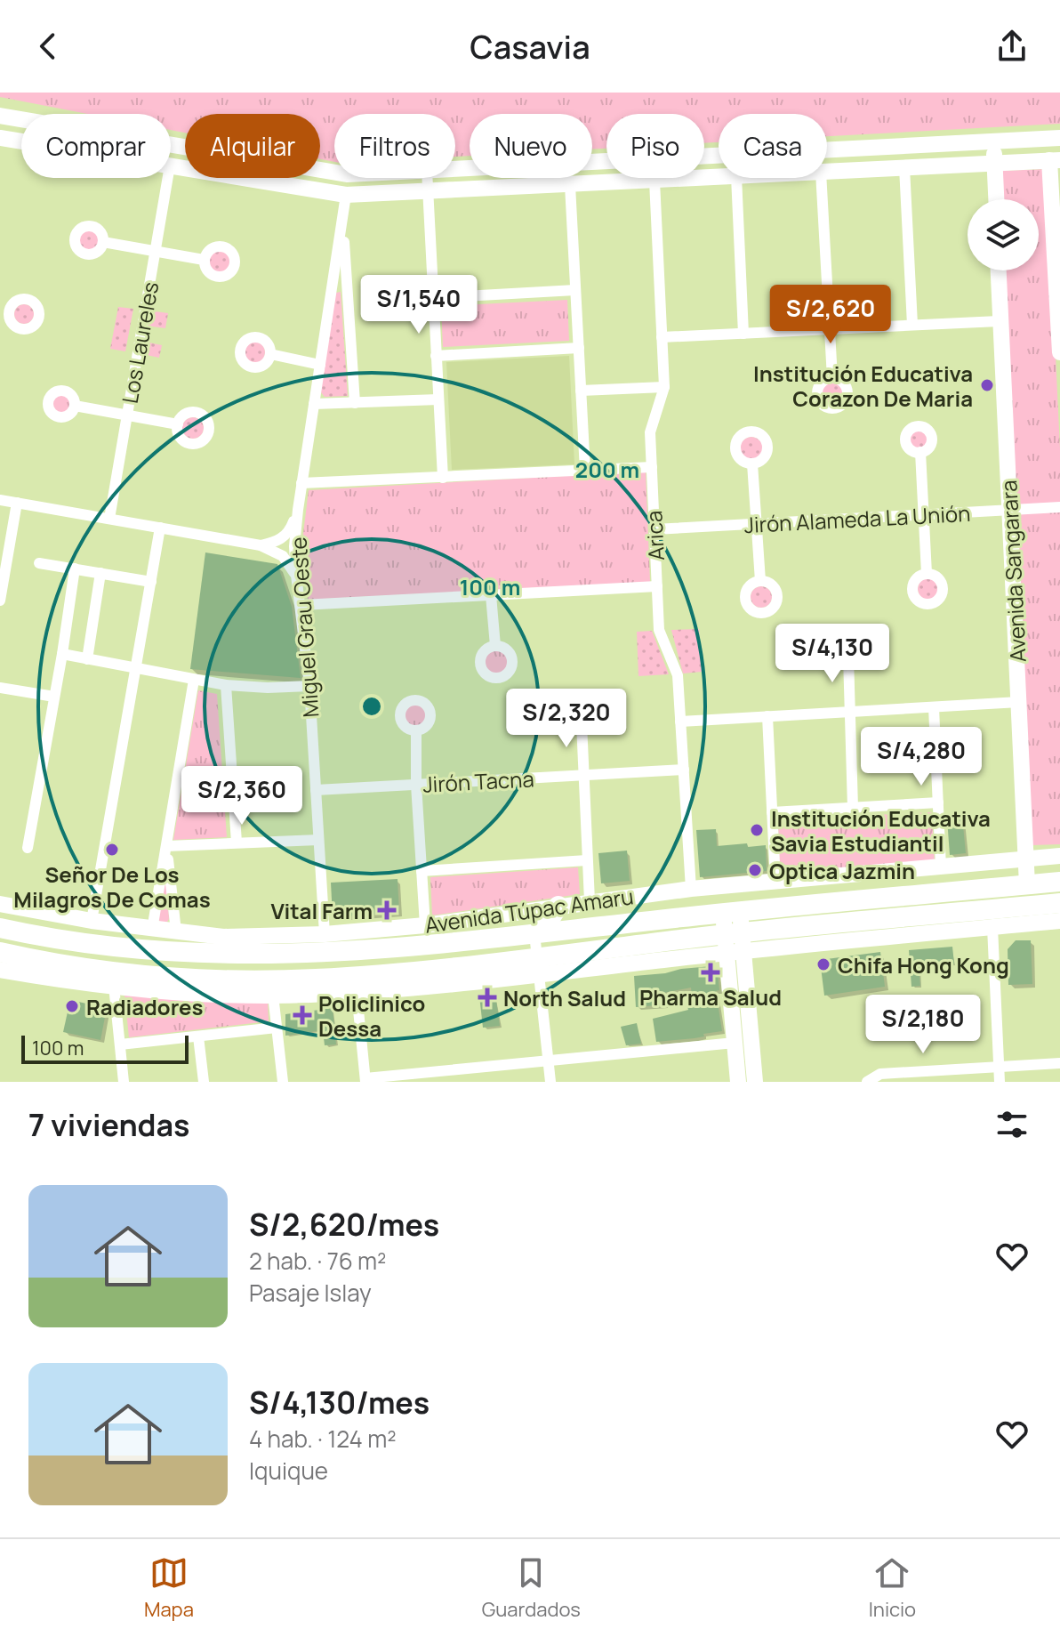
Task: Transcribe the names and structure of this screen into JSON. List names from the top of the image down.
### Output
{
  "streets": {
    "highway": ["Avenida Túpac Amaru"],
    "street": [
      "Los Laureles",
      "Jirón Alameda La Unión",
      "Arica",
      "Avenida Sangarara",
      "Miguel Grau Oeste",
      "Jirón Tacna"
    ]
  },
  "crossings": [
    ["Jirón Alameda La Unión", "Arica"],
    ["Jirón Alameda La Unión", "Avenida Sangarara"],
    ["Arica", "Jirón Tacna"],
    ["Arica", "Avenida Túpac Amaru"],
    ["Avenida Sangarara", "Avenida Túpac Amaru"],
    ["Miguel Grau Oeste", "Jirón Tacna"],
    ["Miguel Grau Oeste", "Avenida Túpac Amaru"]
  ],
  "places": {
    "other": [
      "Institución Educativa Corazon De Maria",
      "Institución Educativa Savia Estudiantil",
      "Señor De Los Milagros De Comas",
      "Optica Jazmin",
      "Chifa Hong Kong",
      "Radiadores"
    ],
    "health": [
      "Vital Farm",
      "Pharma Salud",
      "North Salud",
      "Policlinico Dessa"
    ]
  },
  "scale_bar": "100 m",
  "page": {
    "header": "Casavia",
    "chip": [
      "Comprar",
      "Alquilar",
      "Filtros",
      "Nuevo",
      "Piso",
      "Casa"
    ],
    "price": [
      "S/1,540",
      "S/2,620",
      "S/4,130",
      "S/2,320",
      "S/4,280",
      "S/2,360",
      "S/2,180"
    ],
    "scale": "100 m",
    "heading": "7 viviendas",
    "list": [
      {
        "name": "S/2,620/mes",
        "note": "2 hab. · 76 m² · Pasaje Islay"
      },
      {
        "name": "S/4,130/mes",
        "note": "4 hab. · 124 m² · Iquique"
      }
    ],
    "tabs": ["Mapa", "Guardados", "Inicio"]
  },
  "rings": ["200 m", "100 m"]
}
